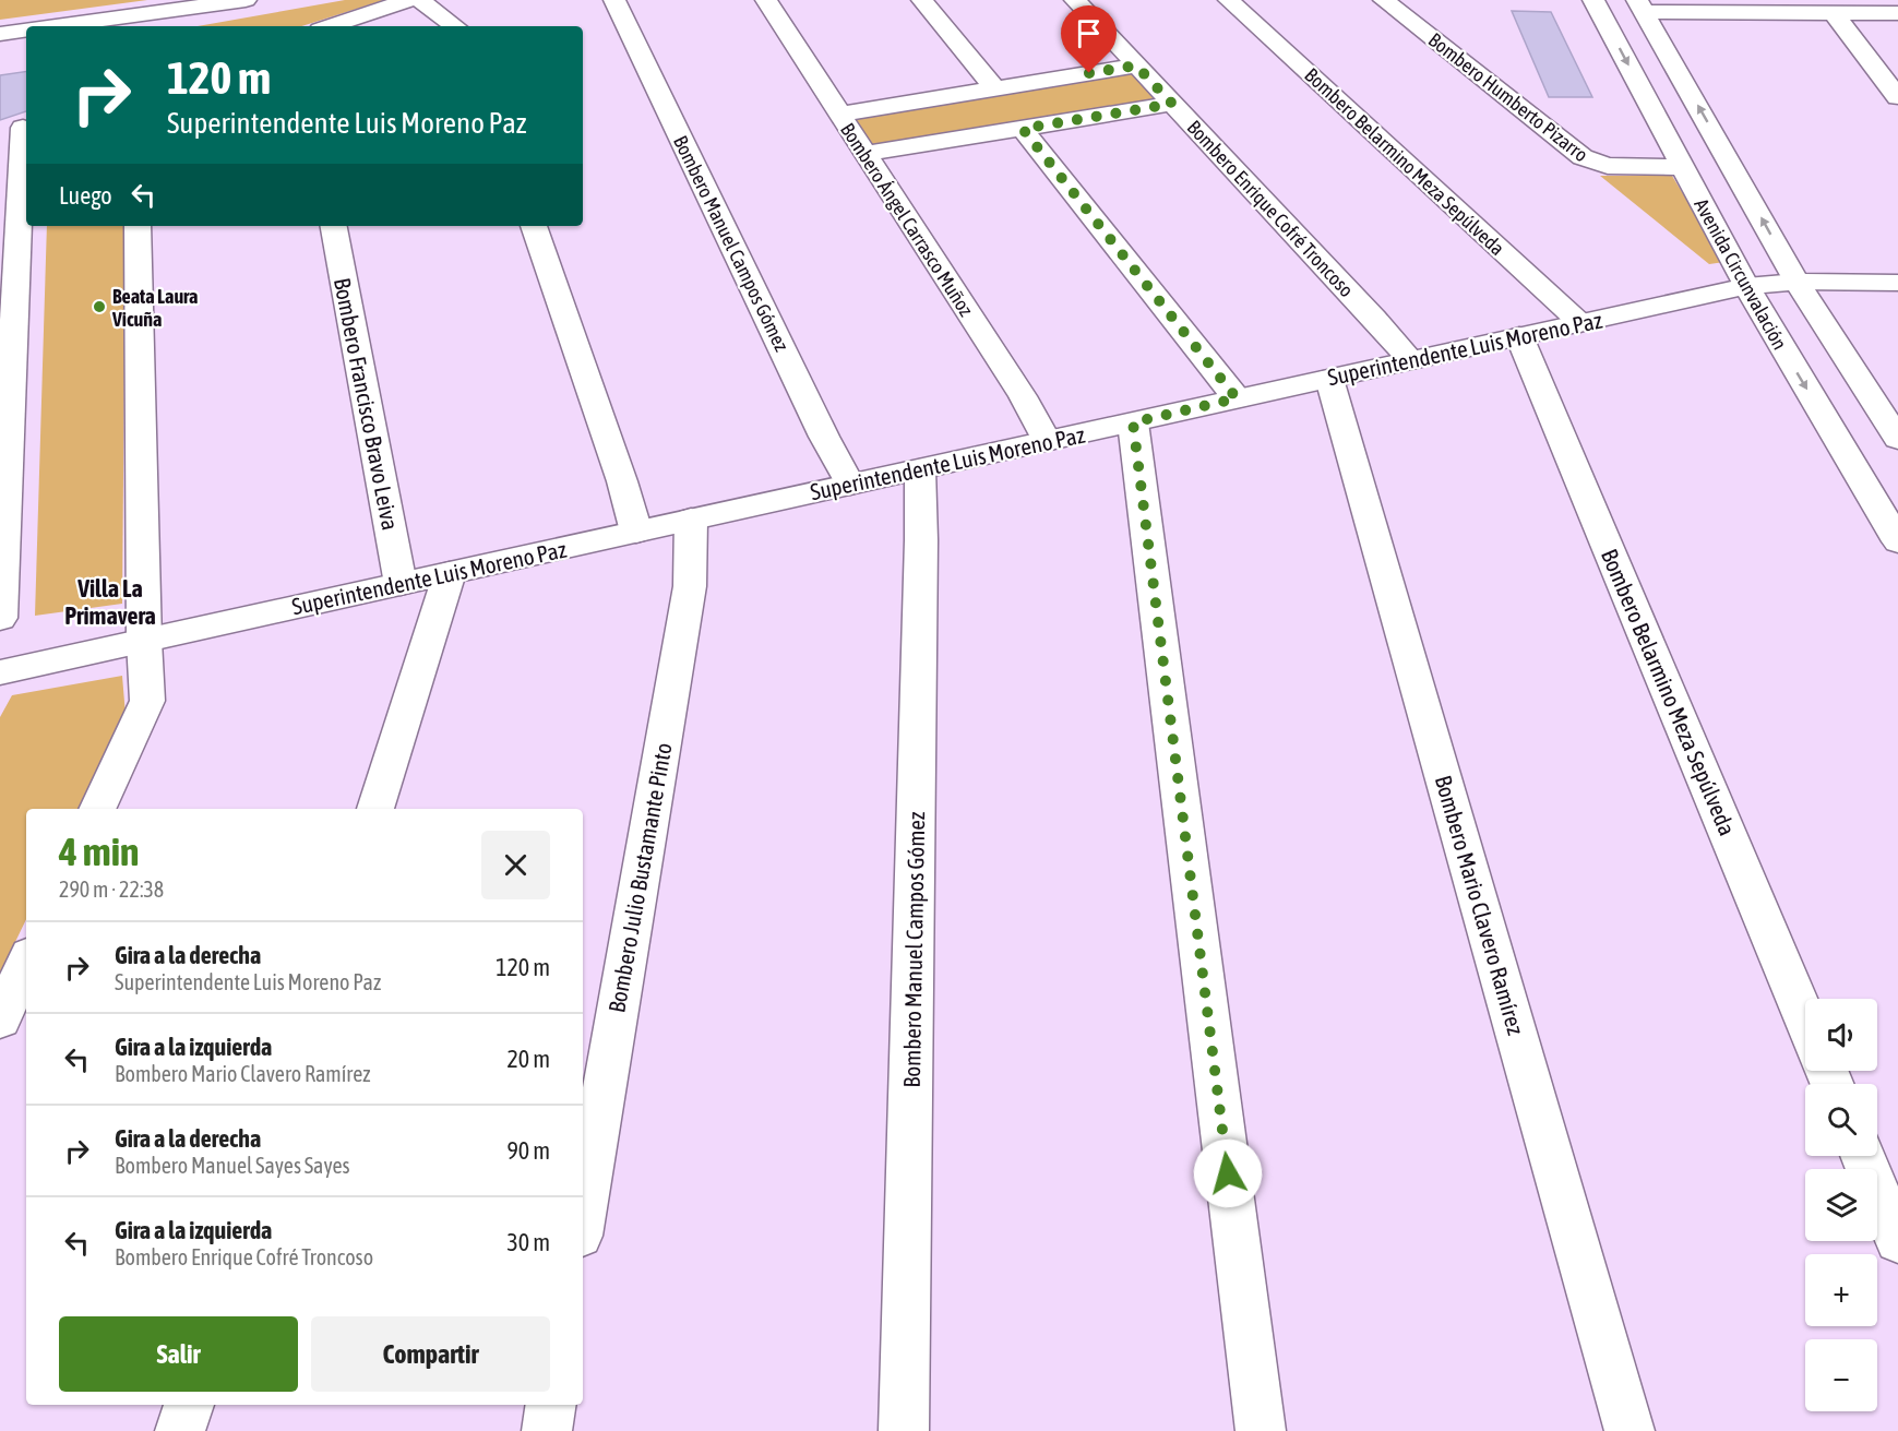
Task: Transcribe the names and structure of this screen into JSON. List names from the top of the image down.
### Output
{
  "streets": {
    "street": [
      "Bombero Humberto Pizarro",
      "Bombero Belarmino Meza Sepúlveda",
      "Bombero Enrique Cofré Troncoso",
      "Bombero Ángel Carrasco Muñoz",
      "Bombero Manuel Campos Gómez",
      "Avenida Circunvalación",
      "Superintendente Luis Moreno Paz",
      "Bombero Francisco Bravo Leiva",
      "Bombero Julio Bustamante Pinto",
      "Bombero Mario Clavero Ramírez"
    ]
  },
  "crossings": [
    ["Bombero Humberto Pizarro", "Avenida Circunvalación"],
    ["Bombero Belarmino Meza Sepúlveda", "Superintendente Luis Moreno Paz"],
    ["Bombero Enrique Cofré Troncoso", "Superintendente Luis Moreno Paz"],
    ["Bombero Ángel Carrasco Muñoz", "Superintendente Luis Moreno Paz"],
    ["Bombero Manuel Campos Gómez", "Superintendente Luis Moreno Paz"],
    ["Avenida Circunvalación", "Superintendente Luis Moreno Paz"],
    ["Superintendente Luis Moreno Paz", "Bombero Francisco Bravo Leiva"],
    ["Superintendente Luis Moreno Paz", "Bombero Julio Bustamante Pinto"],
    ["Superintendente Luis Moreno Paz", "Bombero Mario Clavero Ramírez"]
  ],
  "districts": ["Villa La Primavera"],
  "places": ["Beata Laura Vicuña"],
  "page": {
    "turn": ["120 m", "Superintendente Luis Moreno Paz"],
    "then": "Luego",
    "heading": ["4 min", "290 m · 22:38"],
    "list": [
      {
        "name": "Gira a la derecha",
        "note": "Superintendente Luis Moreno Paz",
        "value": "120 m"
      },
      {
        "name": "Gira a la izquierda",
        "note": "Bombero Mario Clavero Ramírez",
        "value": "20 m"
      },
      {
        "name": "Gira a la derecha",
        "note": "Bombero Manuel Sayes Sayes",
        "value": "90 m"
      },
      {
        "name": "Gira a la izquierda",
        "note": "Bombero Enrique Cofré Troncoso",
        "value": "30 m"
      }
    ],
    "map_buttons": ["+", "−"],
    "buttons": ["Salir", "Compartir"]
  }
}
